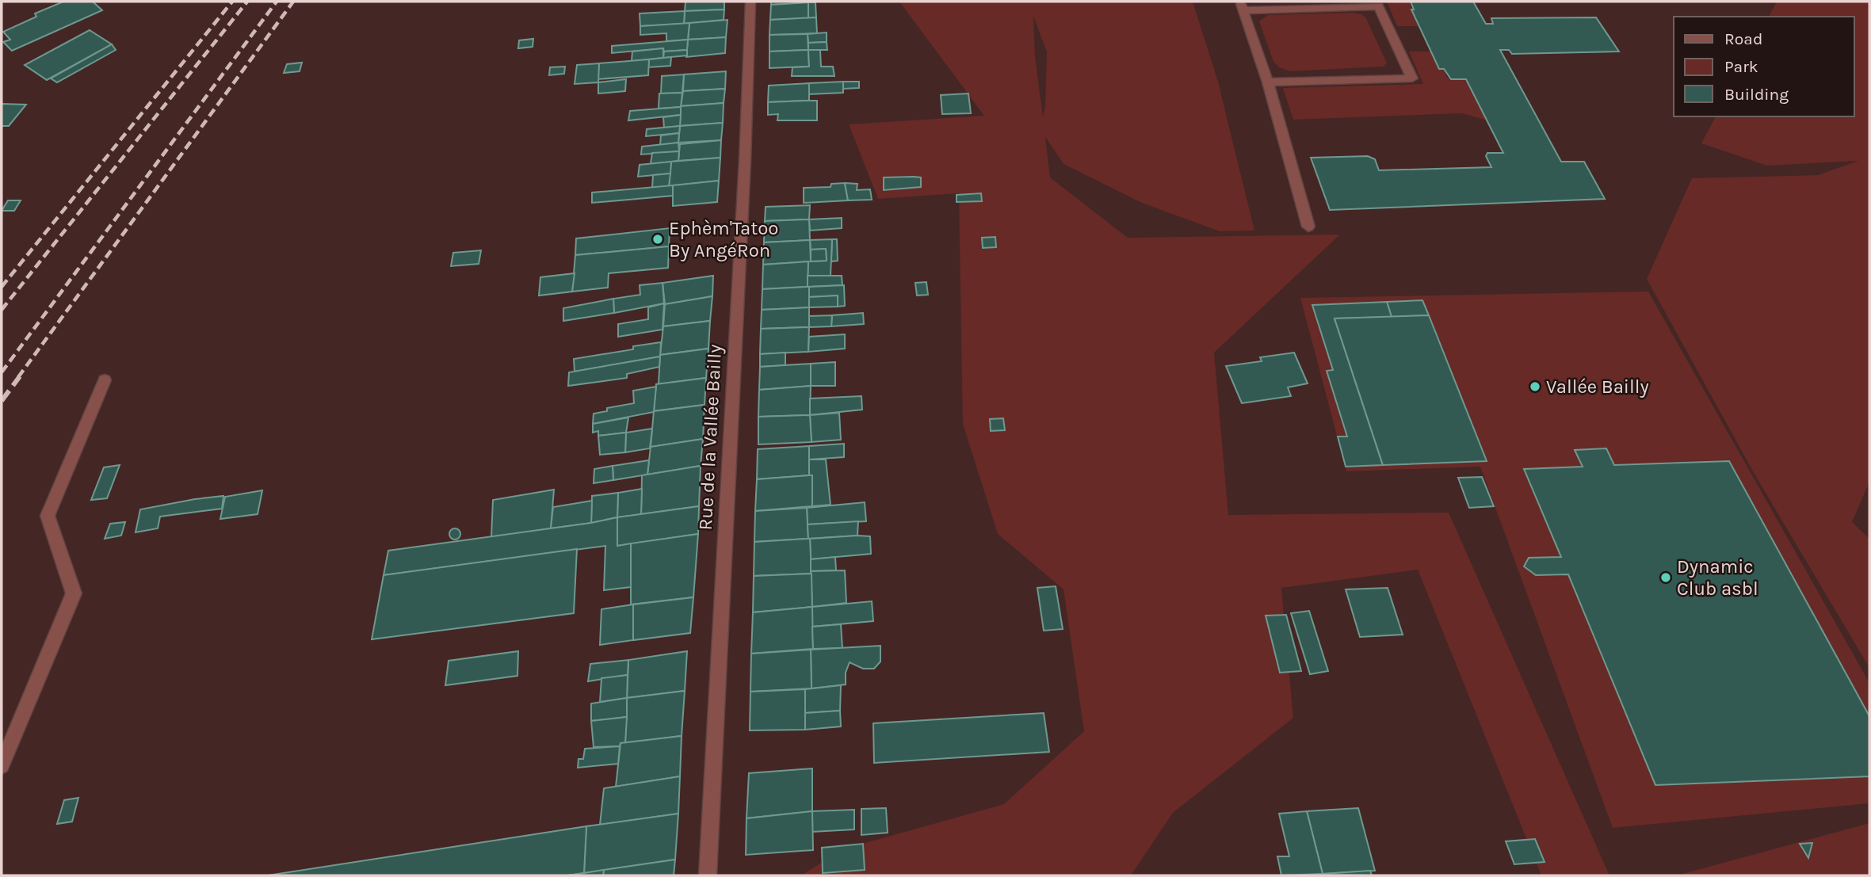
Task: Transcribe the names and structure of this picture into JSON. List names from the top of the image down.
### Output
{
  "streets": {
    "street": ["Rue de la Vallée Bailly"]
  },
  "places": ["Ephèm'Tatoo By AngéRon", "Vallée Bailly", "Dynamic Club asbl"],
  "legend": ["Road", "Park", "Building"]
}
